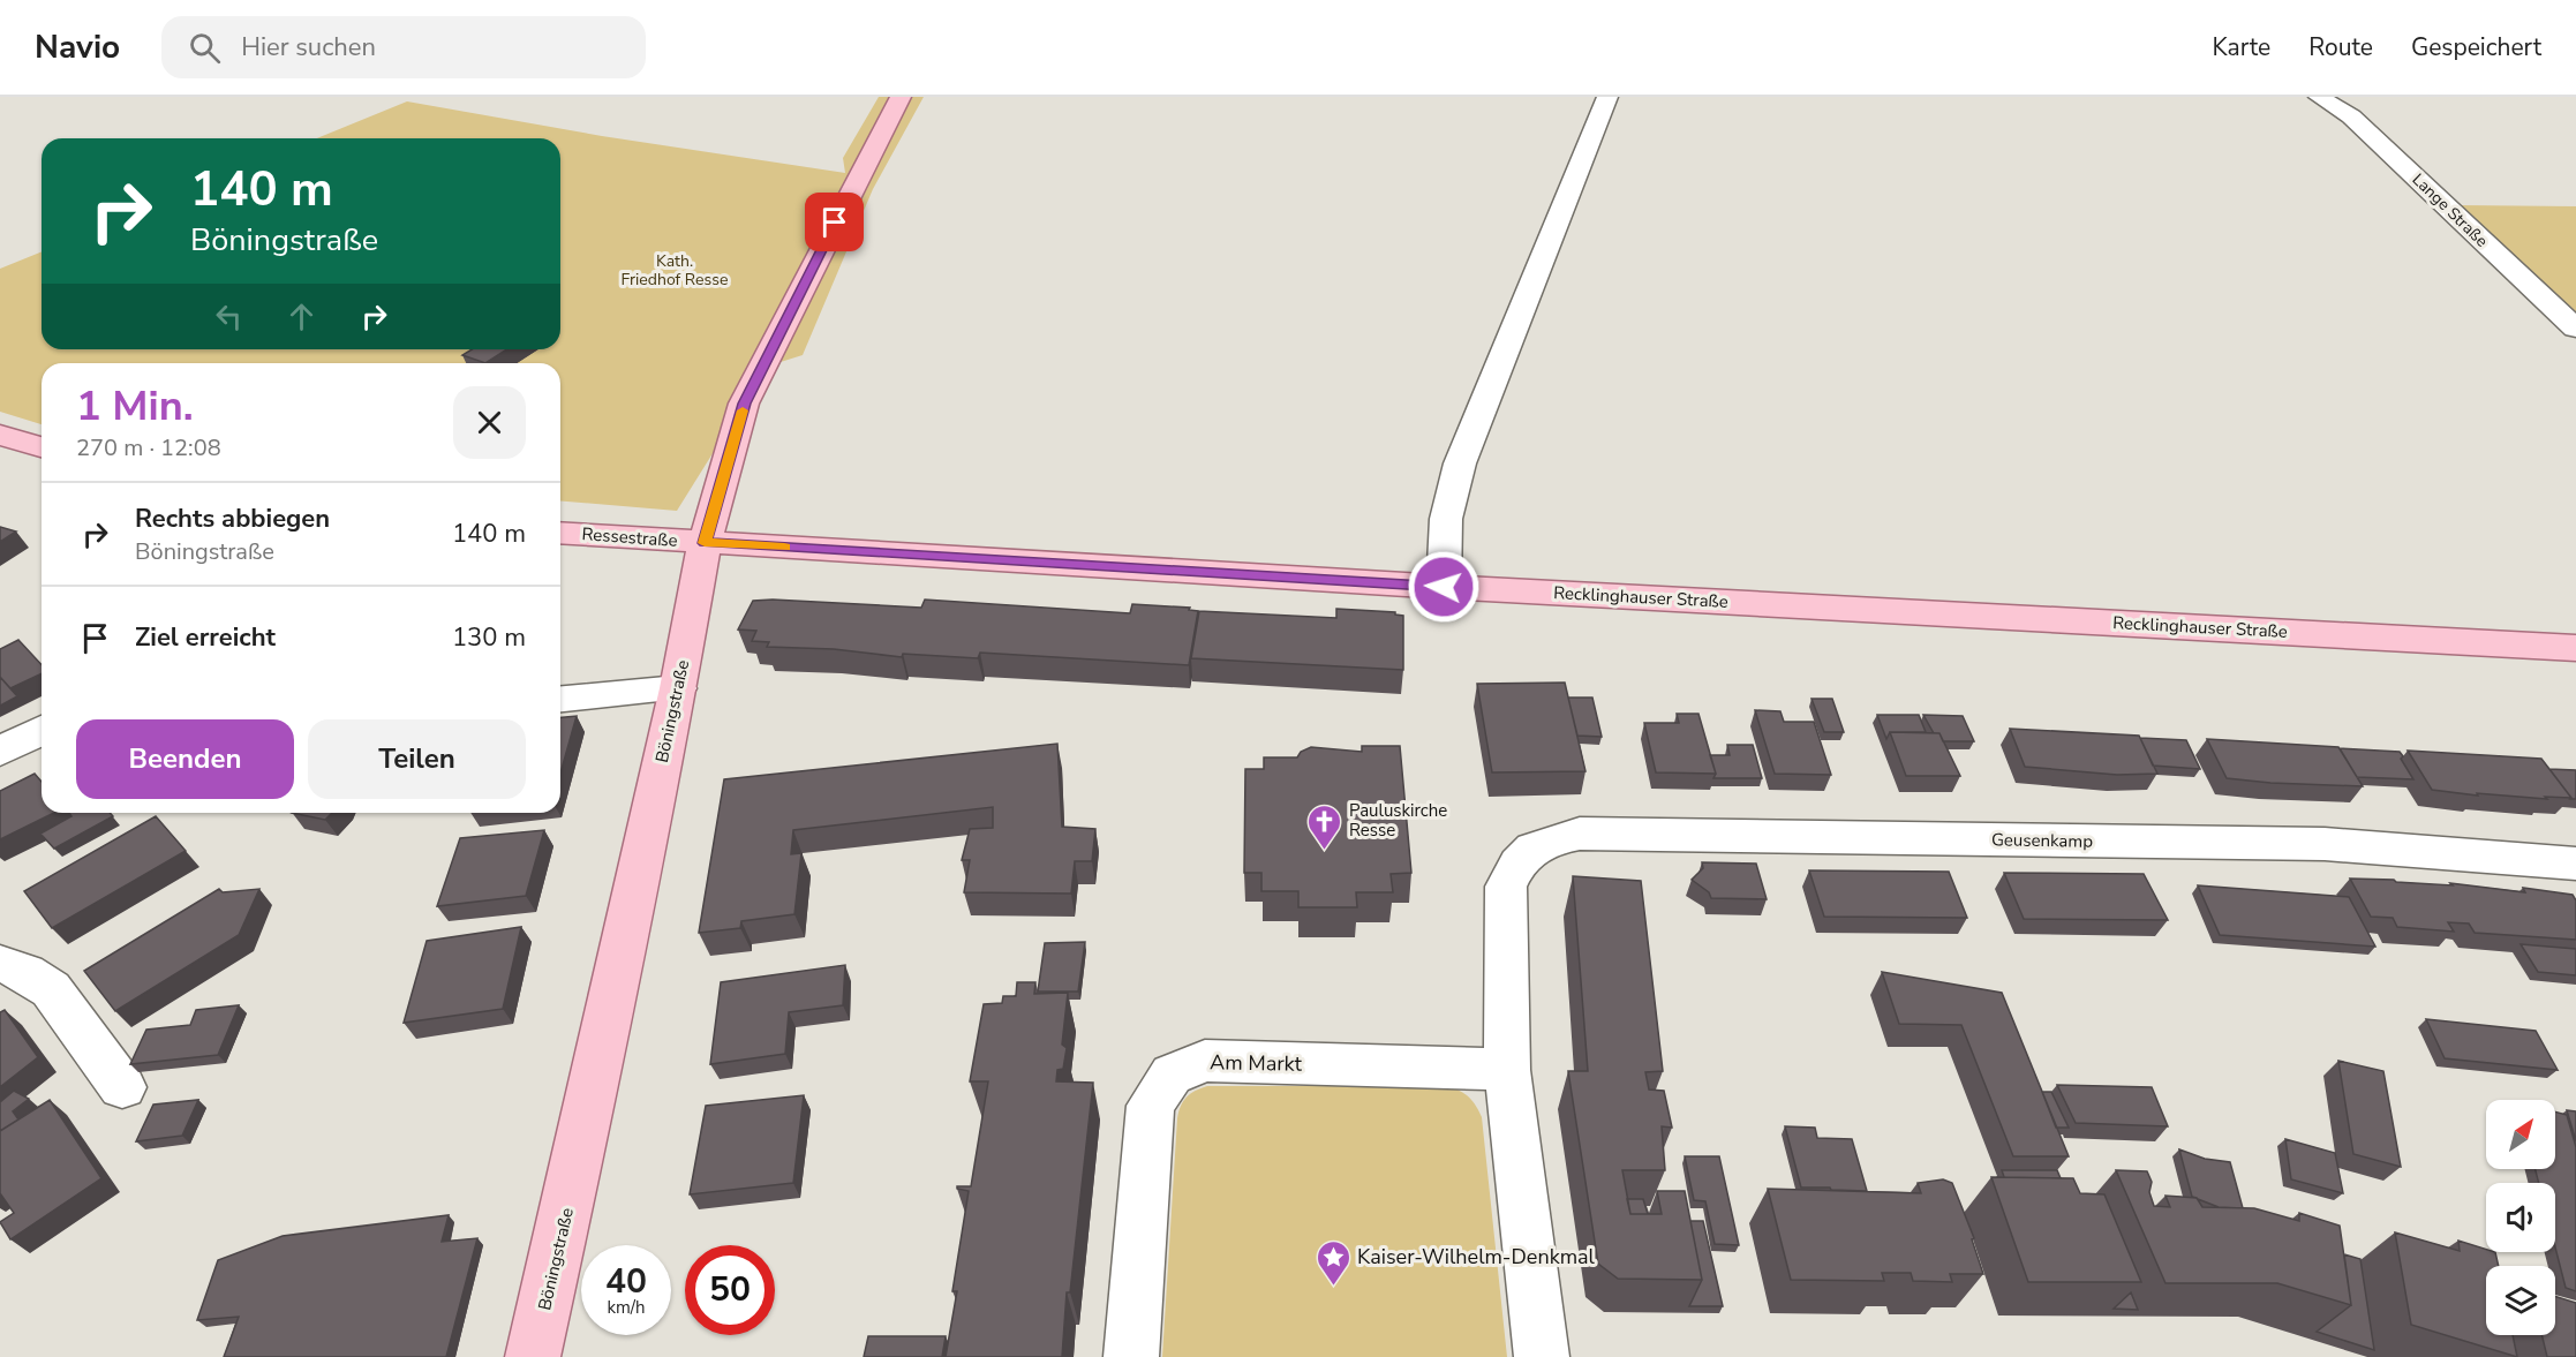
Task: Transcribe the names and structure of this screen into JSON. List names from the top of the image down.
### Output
{
  "streets": {
    "main road": ["Ressestraße", "Recklinghauser Straße", "Böningstraße"],
    "street": ["Lange Straße", "Geusenkamp", "Am Markt"]
  },
  "crossings": [
    ["Ressestraße", "Recklinghauser Straße"],
    ["Ressestraße", "Böningstraße"],
    ["Recklinghauser Straße", "Böningstraße"],
    ["Geusenkamp", "Am Markt"]
  ],
  "parks": ["Kath. Friedhof Resse"],
  "places": {
    "church": ["Pauluskirche Resse"],
    "place": ["Kaiser-Wilhelm-Denkmal"]
  },
  "north": "top right",
  "page": {
    "header": "Navio",
    "search": "Hier suchen",
    "nav": ["Karte", "Route", "Gespeichert"],
    "turn": ["140 m", "Böningstraße"],
    "heading": ["1 Min.", "270 m · 12:08"],
    "list": [
      {
        "name": "Rechts abbiegen",
        "note": "Böningstraße",
        "value": "140 m"
      },
      {
        "name": "Ziel erreicht",
        "value": "130 m"
      }
    ],
    "buttons": ["Beenden", "Teilen"],
    "speed": "40 km/h",
    "limit": "50"
  }
}
